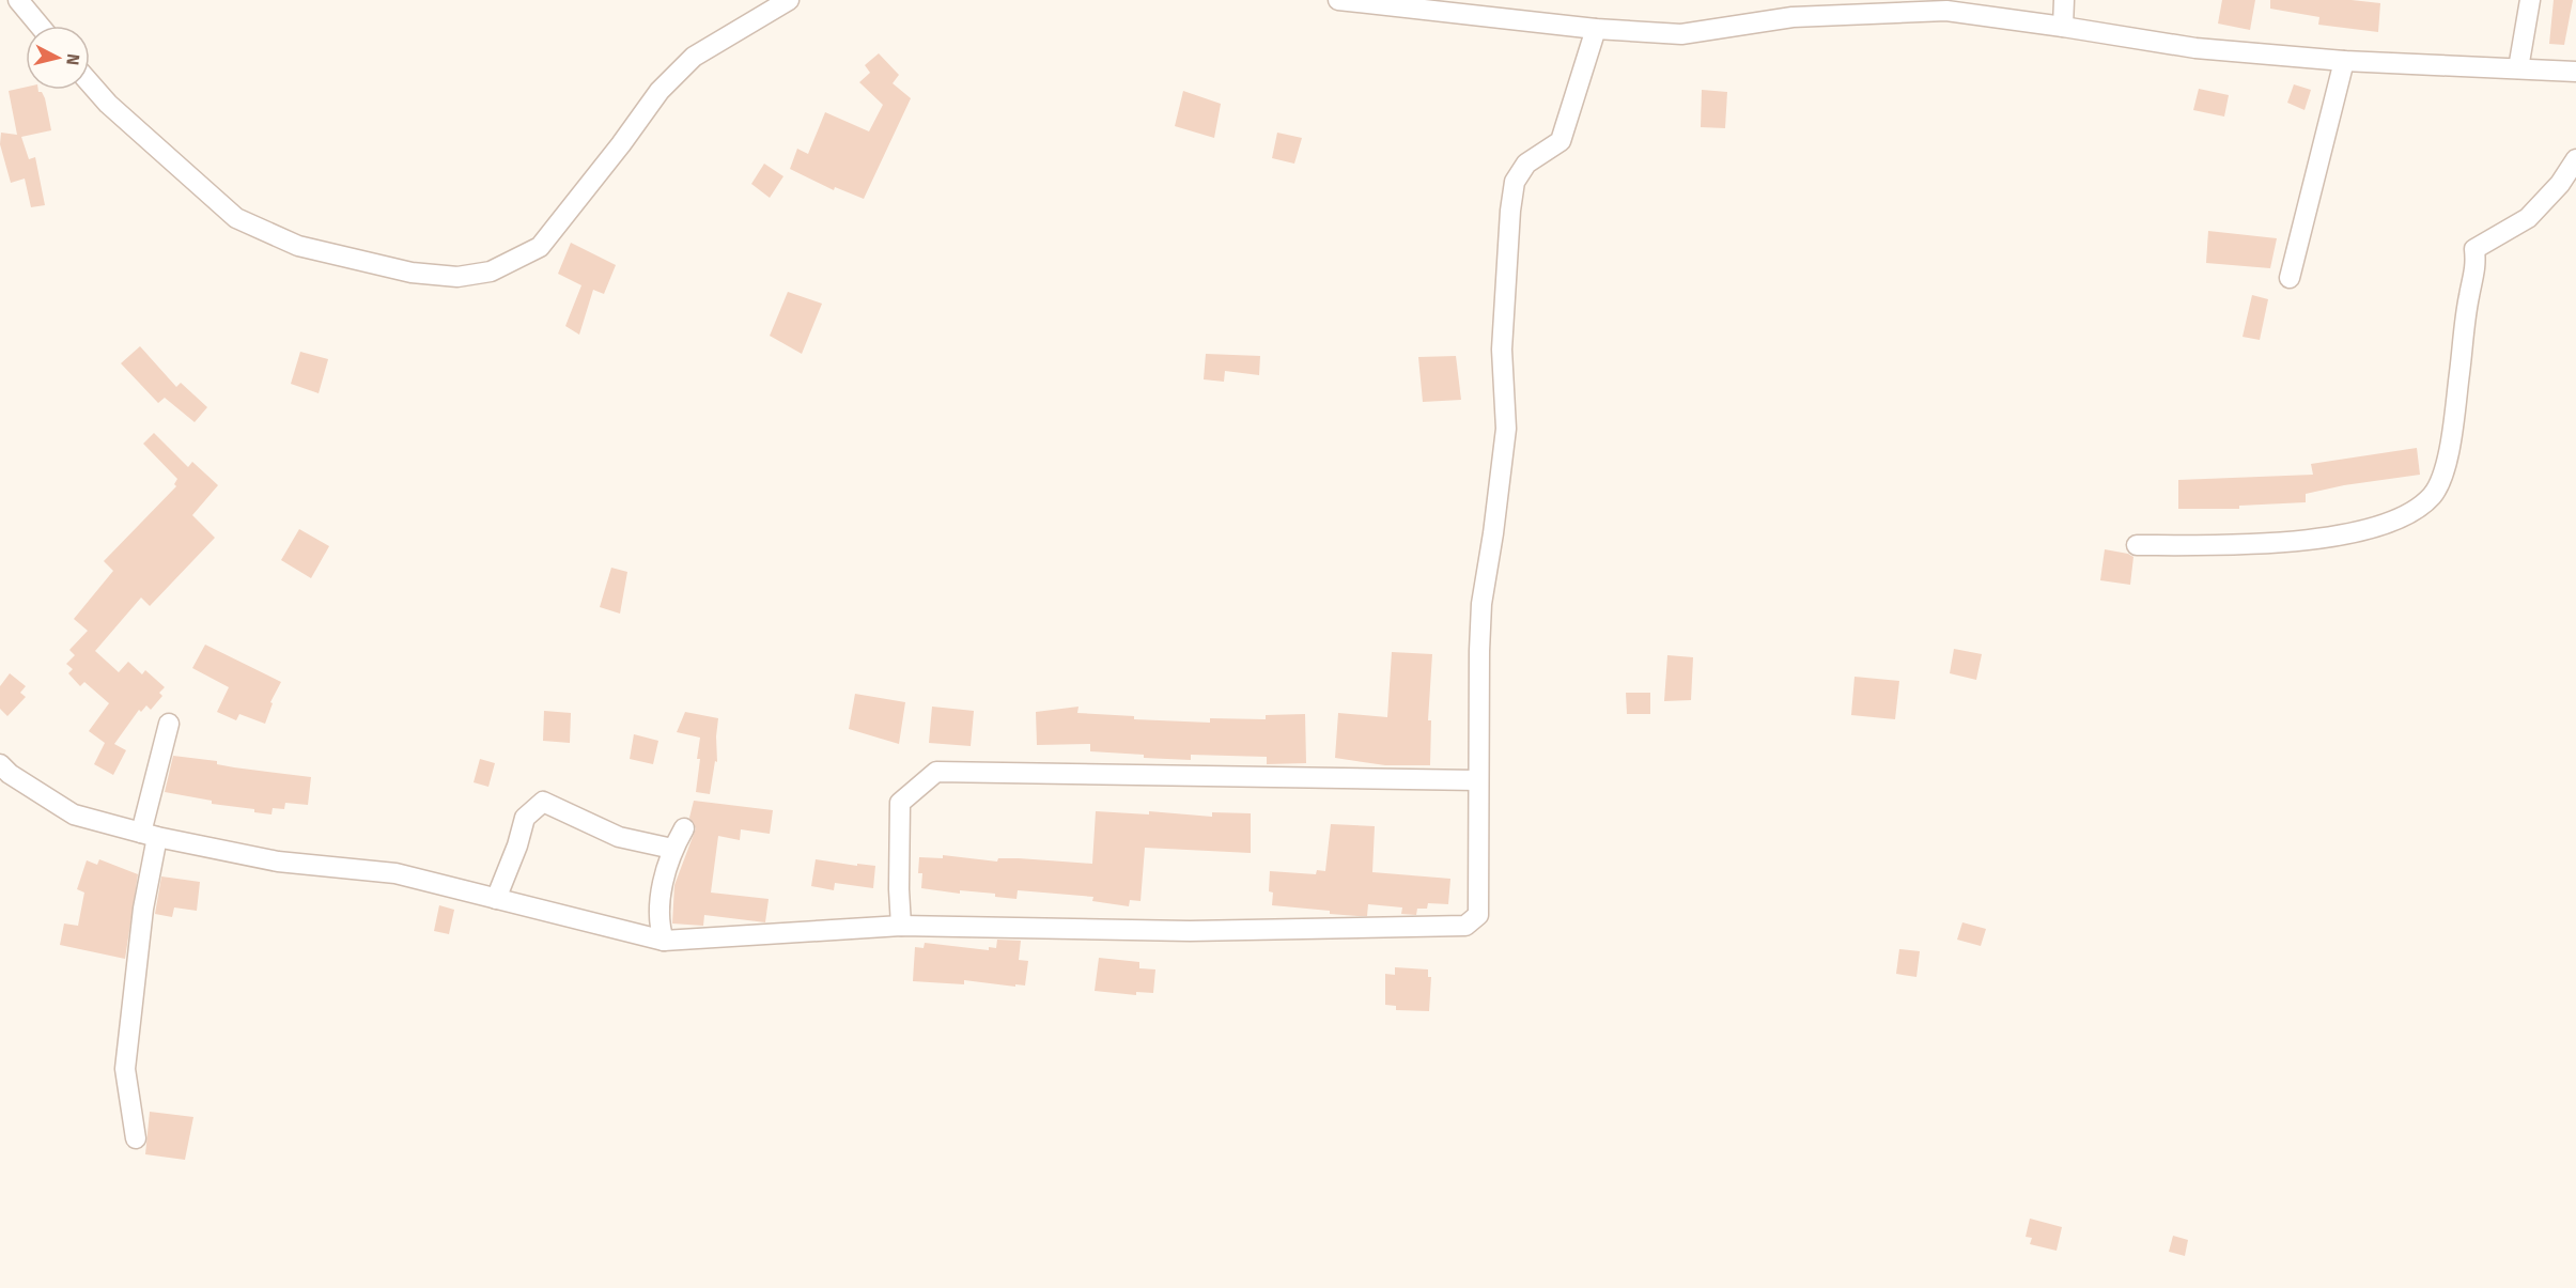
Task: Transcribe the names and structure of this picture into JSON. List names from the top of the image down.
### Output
{
  "north": "right"
}
